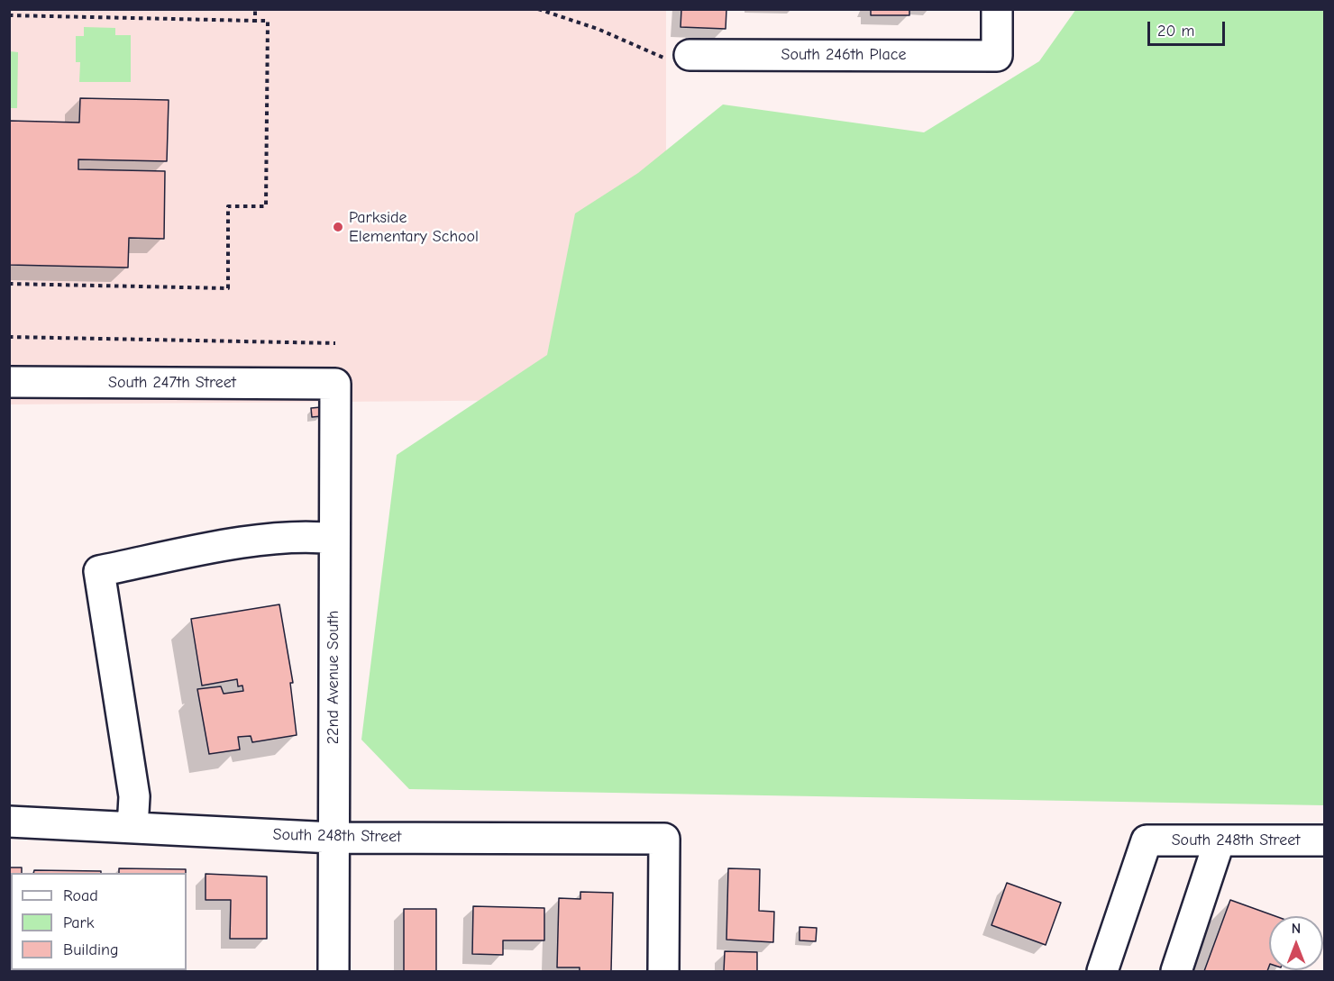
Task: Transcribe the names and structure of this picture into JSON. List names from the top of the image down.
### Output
{
  "streets": {
    "street": [
      "South 246th Place",
      "South 247th Street",
      "22nd Avenue South",
      "South 248th Street"
    ]
  },
  "crossings": [
    ["South 247th Street", "22nd Avenue South"],
    ["22nd Avenue South", "South 248th Street"]
  ],
  "places": ["Parkside Elementary School"],
  "legend": ["Road", "Park", "Building"],
  "scale_bar": "20 m",
  "north": "top"
}
